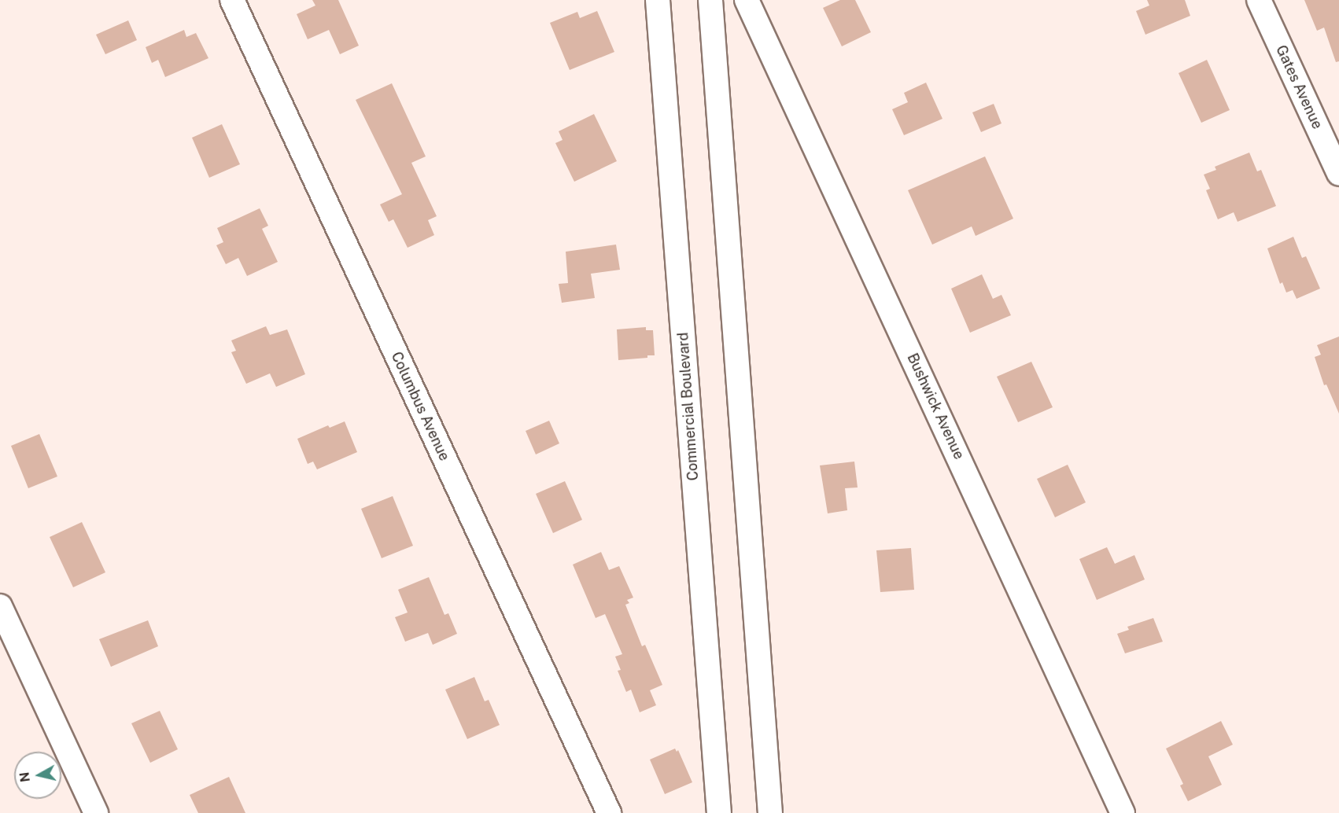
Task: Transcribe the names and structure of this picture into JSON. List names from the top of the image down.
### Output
{
  "streets": {
    "street": [
      "Gates Avenue",
      "Columbus Avenue",
      "Commercial Boulevard",
      "Bushwick Avenue"
    ]
  },
  "north": "left"
}
